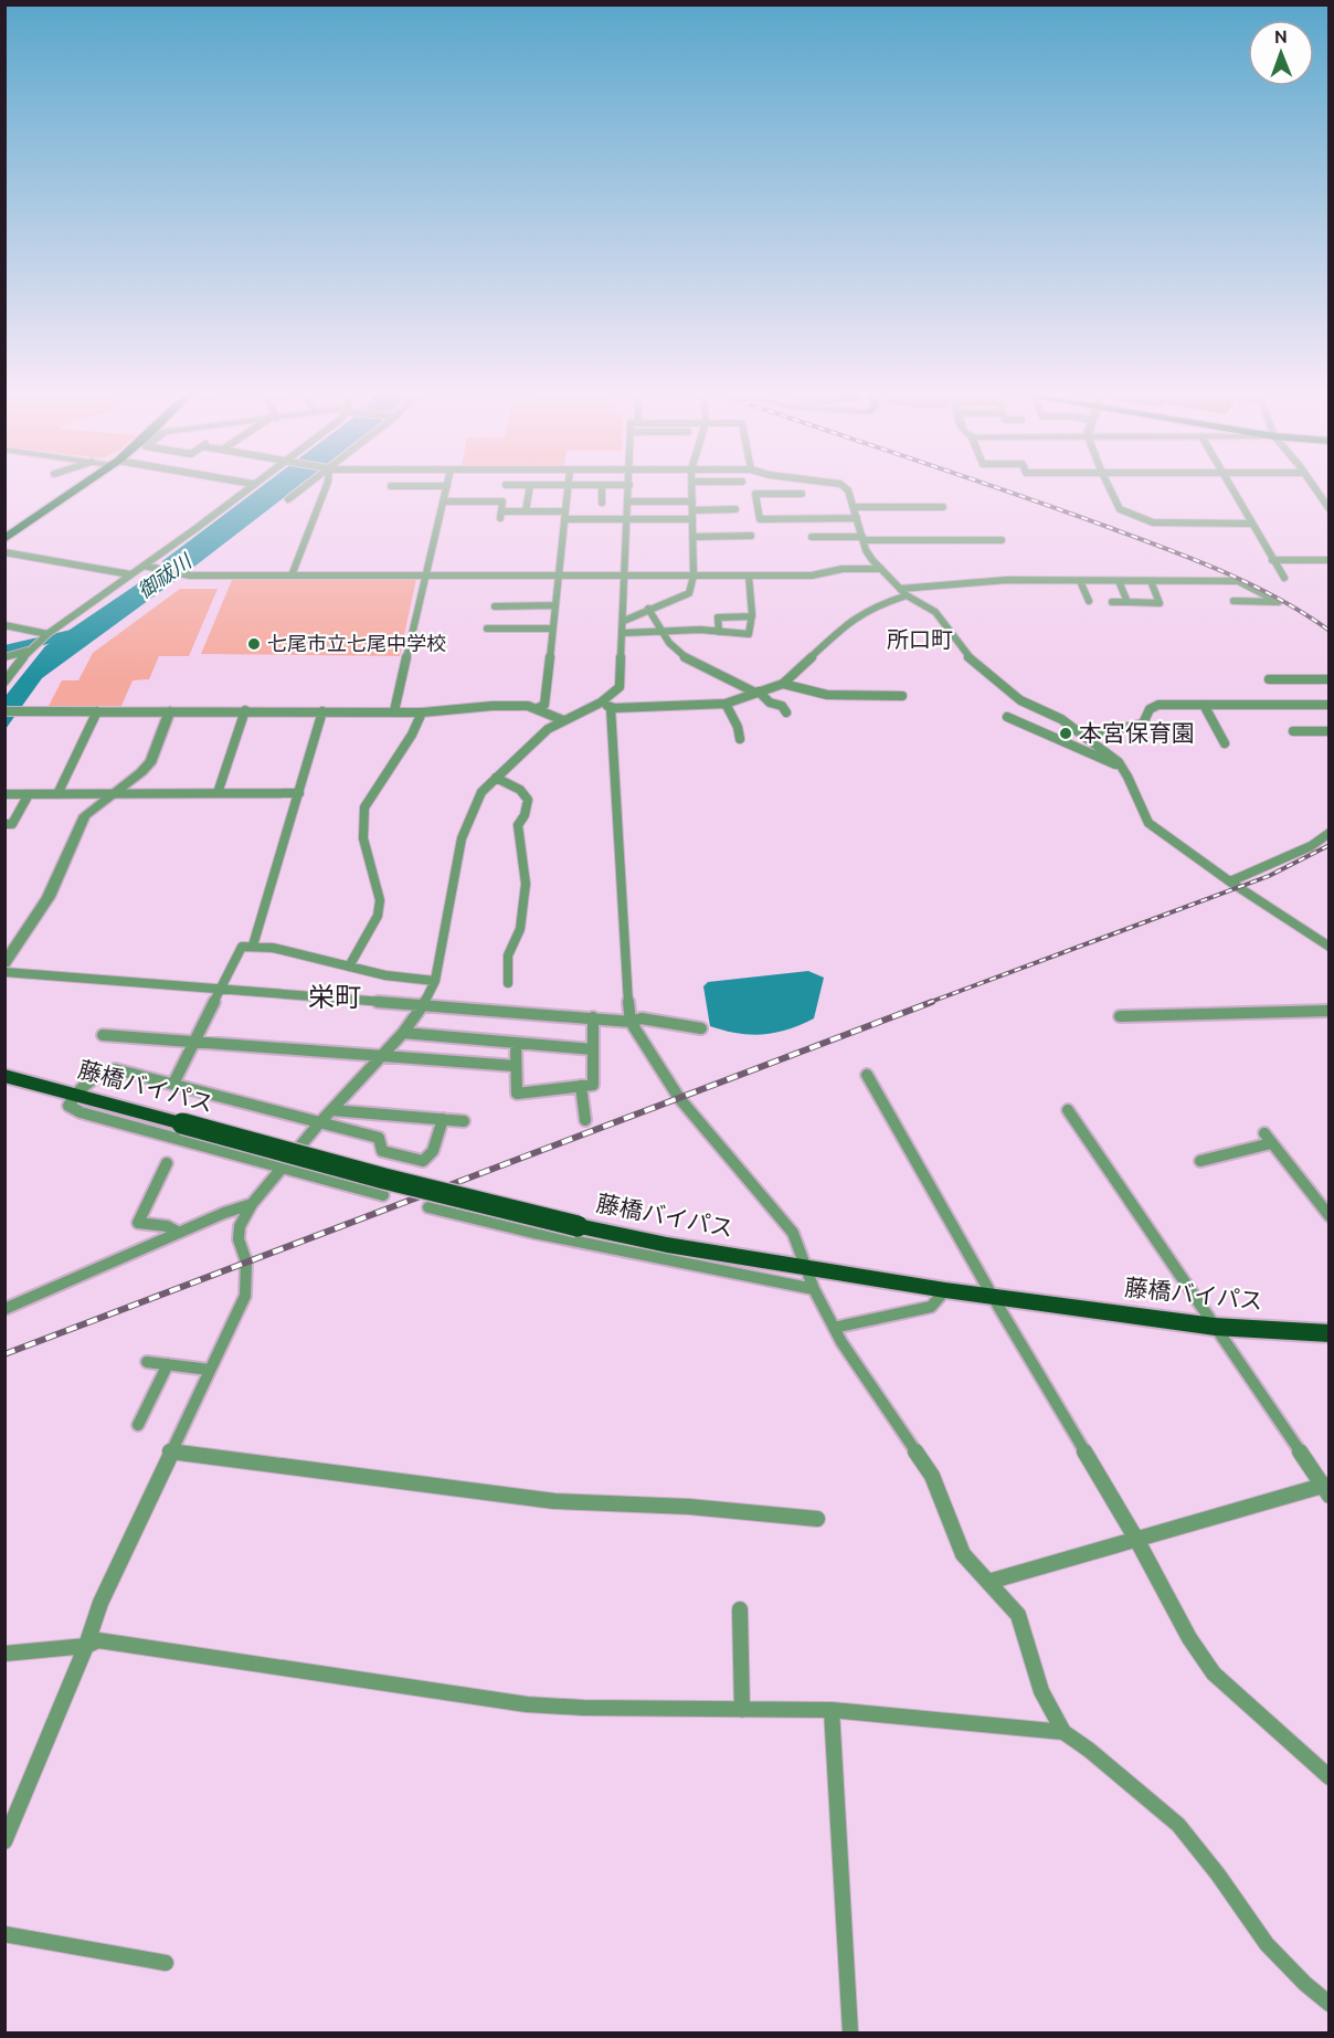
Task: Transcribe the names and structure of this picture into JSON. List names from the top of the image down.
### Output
{
  "streets": {
    "highway": ["藤橋バイパス"]
  },
  "districts": ["所口町", "栄町"],
  "water": ["御祓川"],
  "places": ["七尾市立七尾中学校", "本宮保育園"],
  "north": "top"
}
